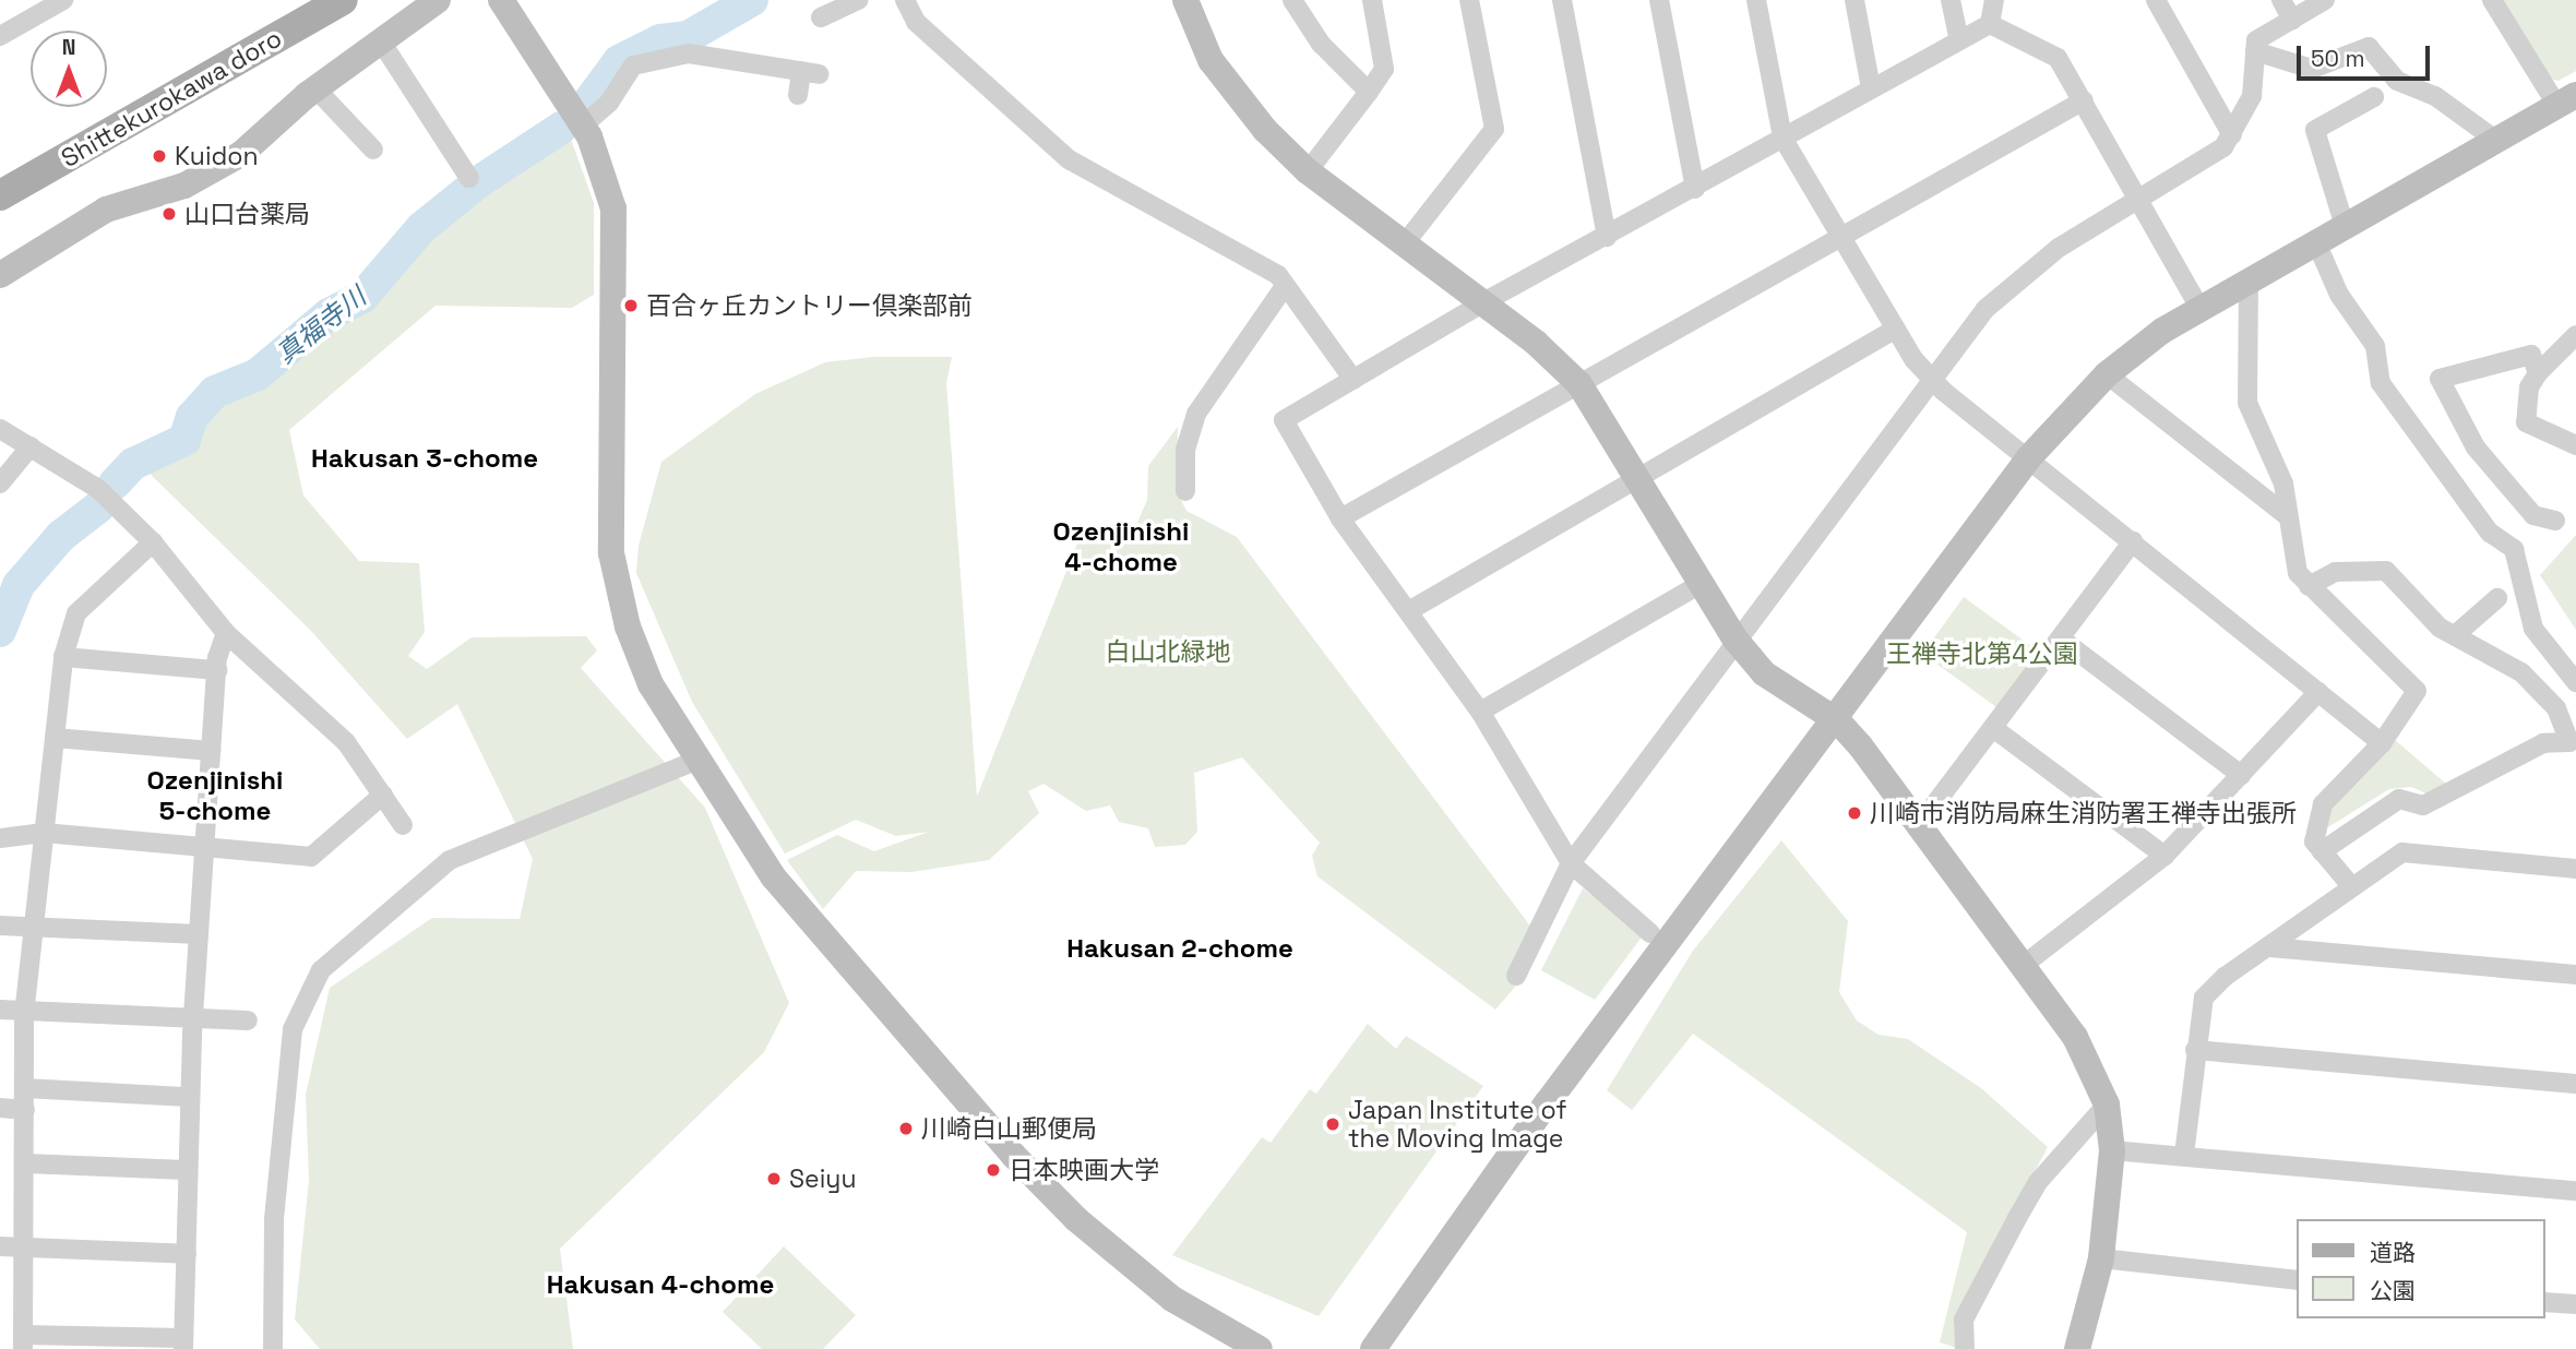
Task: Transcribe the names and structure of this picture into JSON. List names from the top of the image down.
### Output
{
  "streets": {
    "main road": ["Shittekurokawa doro"]
  },
  "districts": [
    "Hakusan 3-chome",
    "Ozenjinishi 4-chome",
    "Ozenjinishi 5-chome",
    "Hakusan 2-chome",
    "Hakusan 4-chome"
  ],
  "water": ["真福寺川"],
  "parks": ["白山北緑地", "王禅寺北第4公園"],
  "places": [
    "Kuidon",
    "山口台薬局",
    "百合ヶ丘カントリー倶楽部前",
    "川崎市消防局麻生消防署王禅寺出張所",
    "Japan Institute of the Moving Image",
    "川崎白山郵便局",
    "日本映画大学",
    "Seiyu"
  ],
  "legend": ["道路", "公園"],
  "scale_bar": "50 m",
  "north": "top"
}
